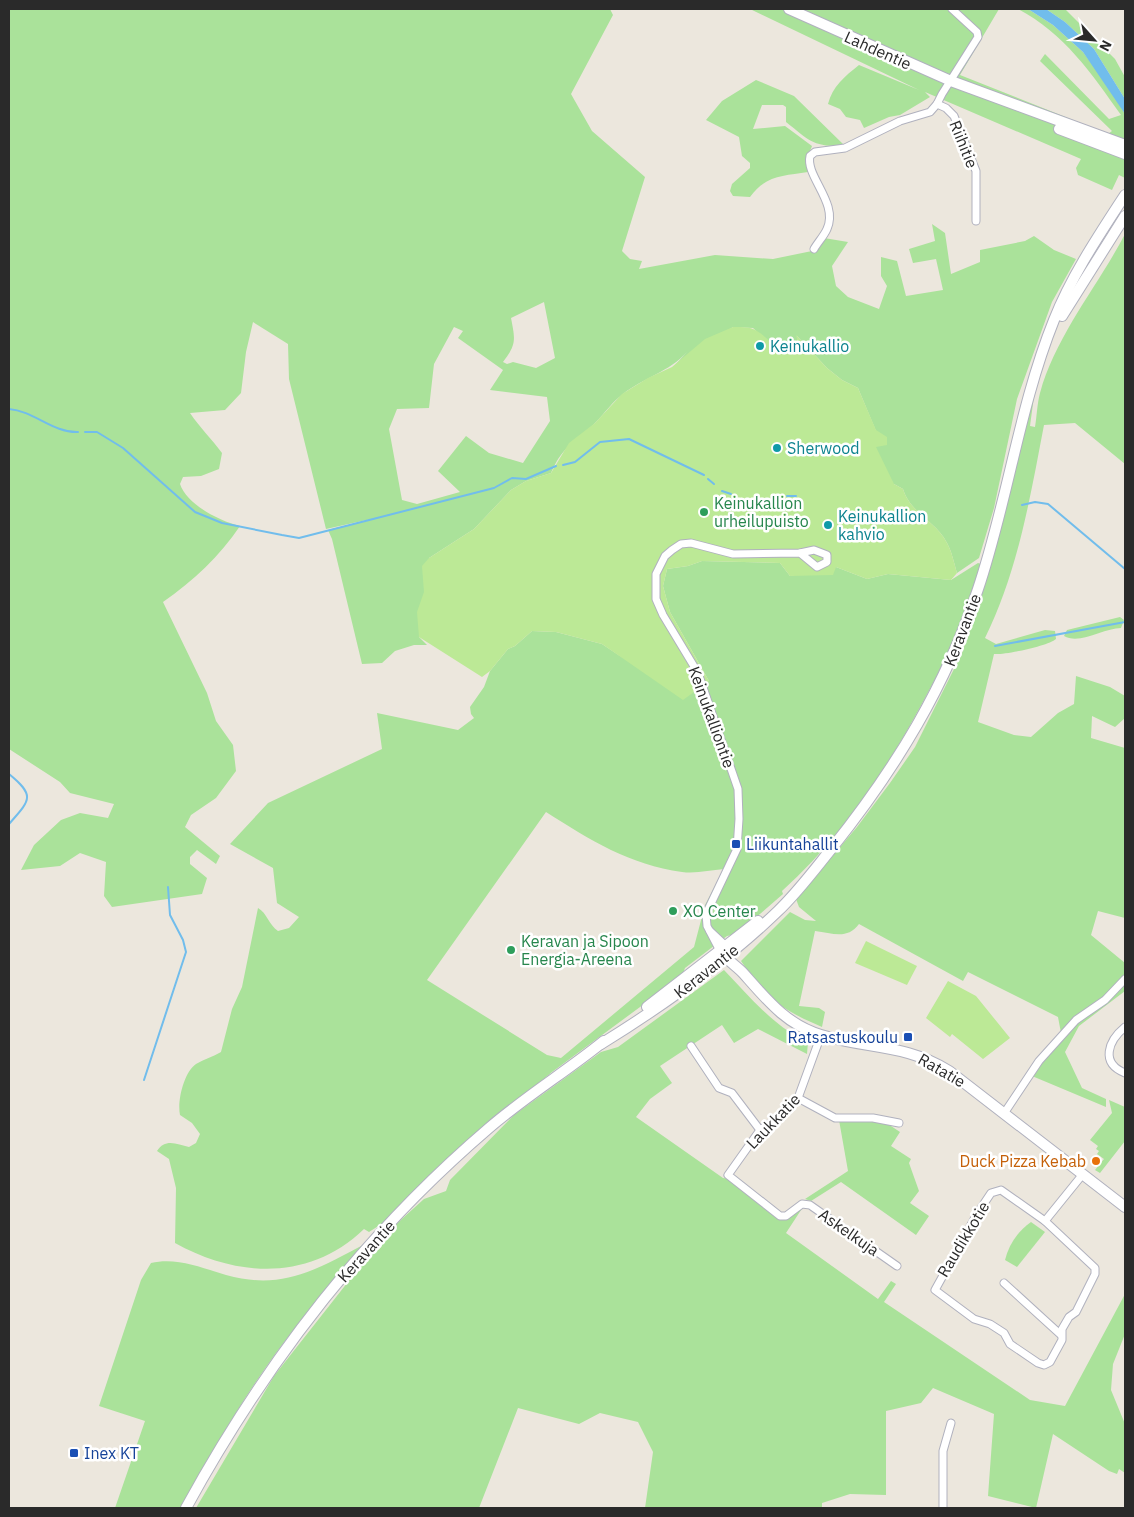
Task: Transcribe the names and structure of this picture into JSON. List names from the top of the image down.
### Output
{
  "streets": {
    "main road": ["Lahdentie", "Keravantie", "Ratatie"],
    "street": [
      "Riihitie",
      "Keinukalliontie",
      "Laukkatie",
      "Askelkuja",
      "Raudikkotie"
    ]
  },
  "crossings": [
    ["Keravantie", "Keinukalliontie"],
    ["Keravantie", "Ratatie"],
    ["Keinukalliontie", "Ratatie"],
    ["Ratatie", "Laukkatie"],
    ["Laukkatie", "Askelkuja"]
  ],
  "places": {
    "other": [
      "Keinukallio",
      "Sherwood",
      "Keinukallion urheilupuisto",
      "Keinukallion kahvio",
      "XO Center",
      "Keravan ja Sipoon Energia-Areena",
      "Duck Pizza Kebab"
    ],
    "transit": ["Liikuntahallit", "Ratsastuskoulu", "Inex KT"]
  },
  "north": "bottom right"
}
